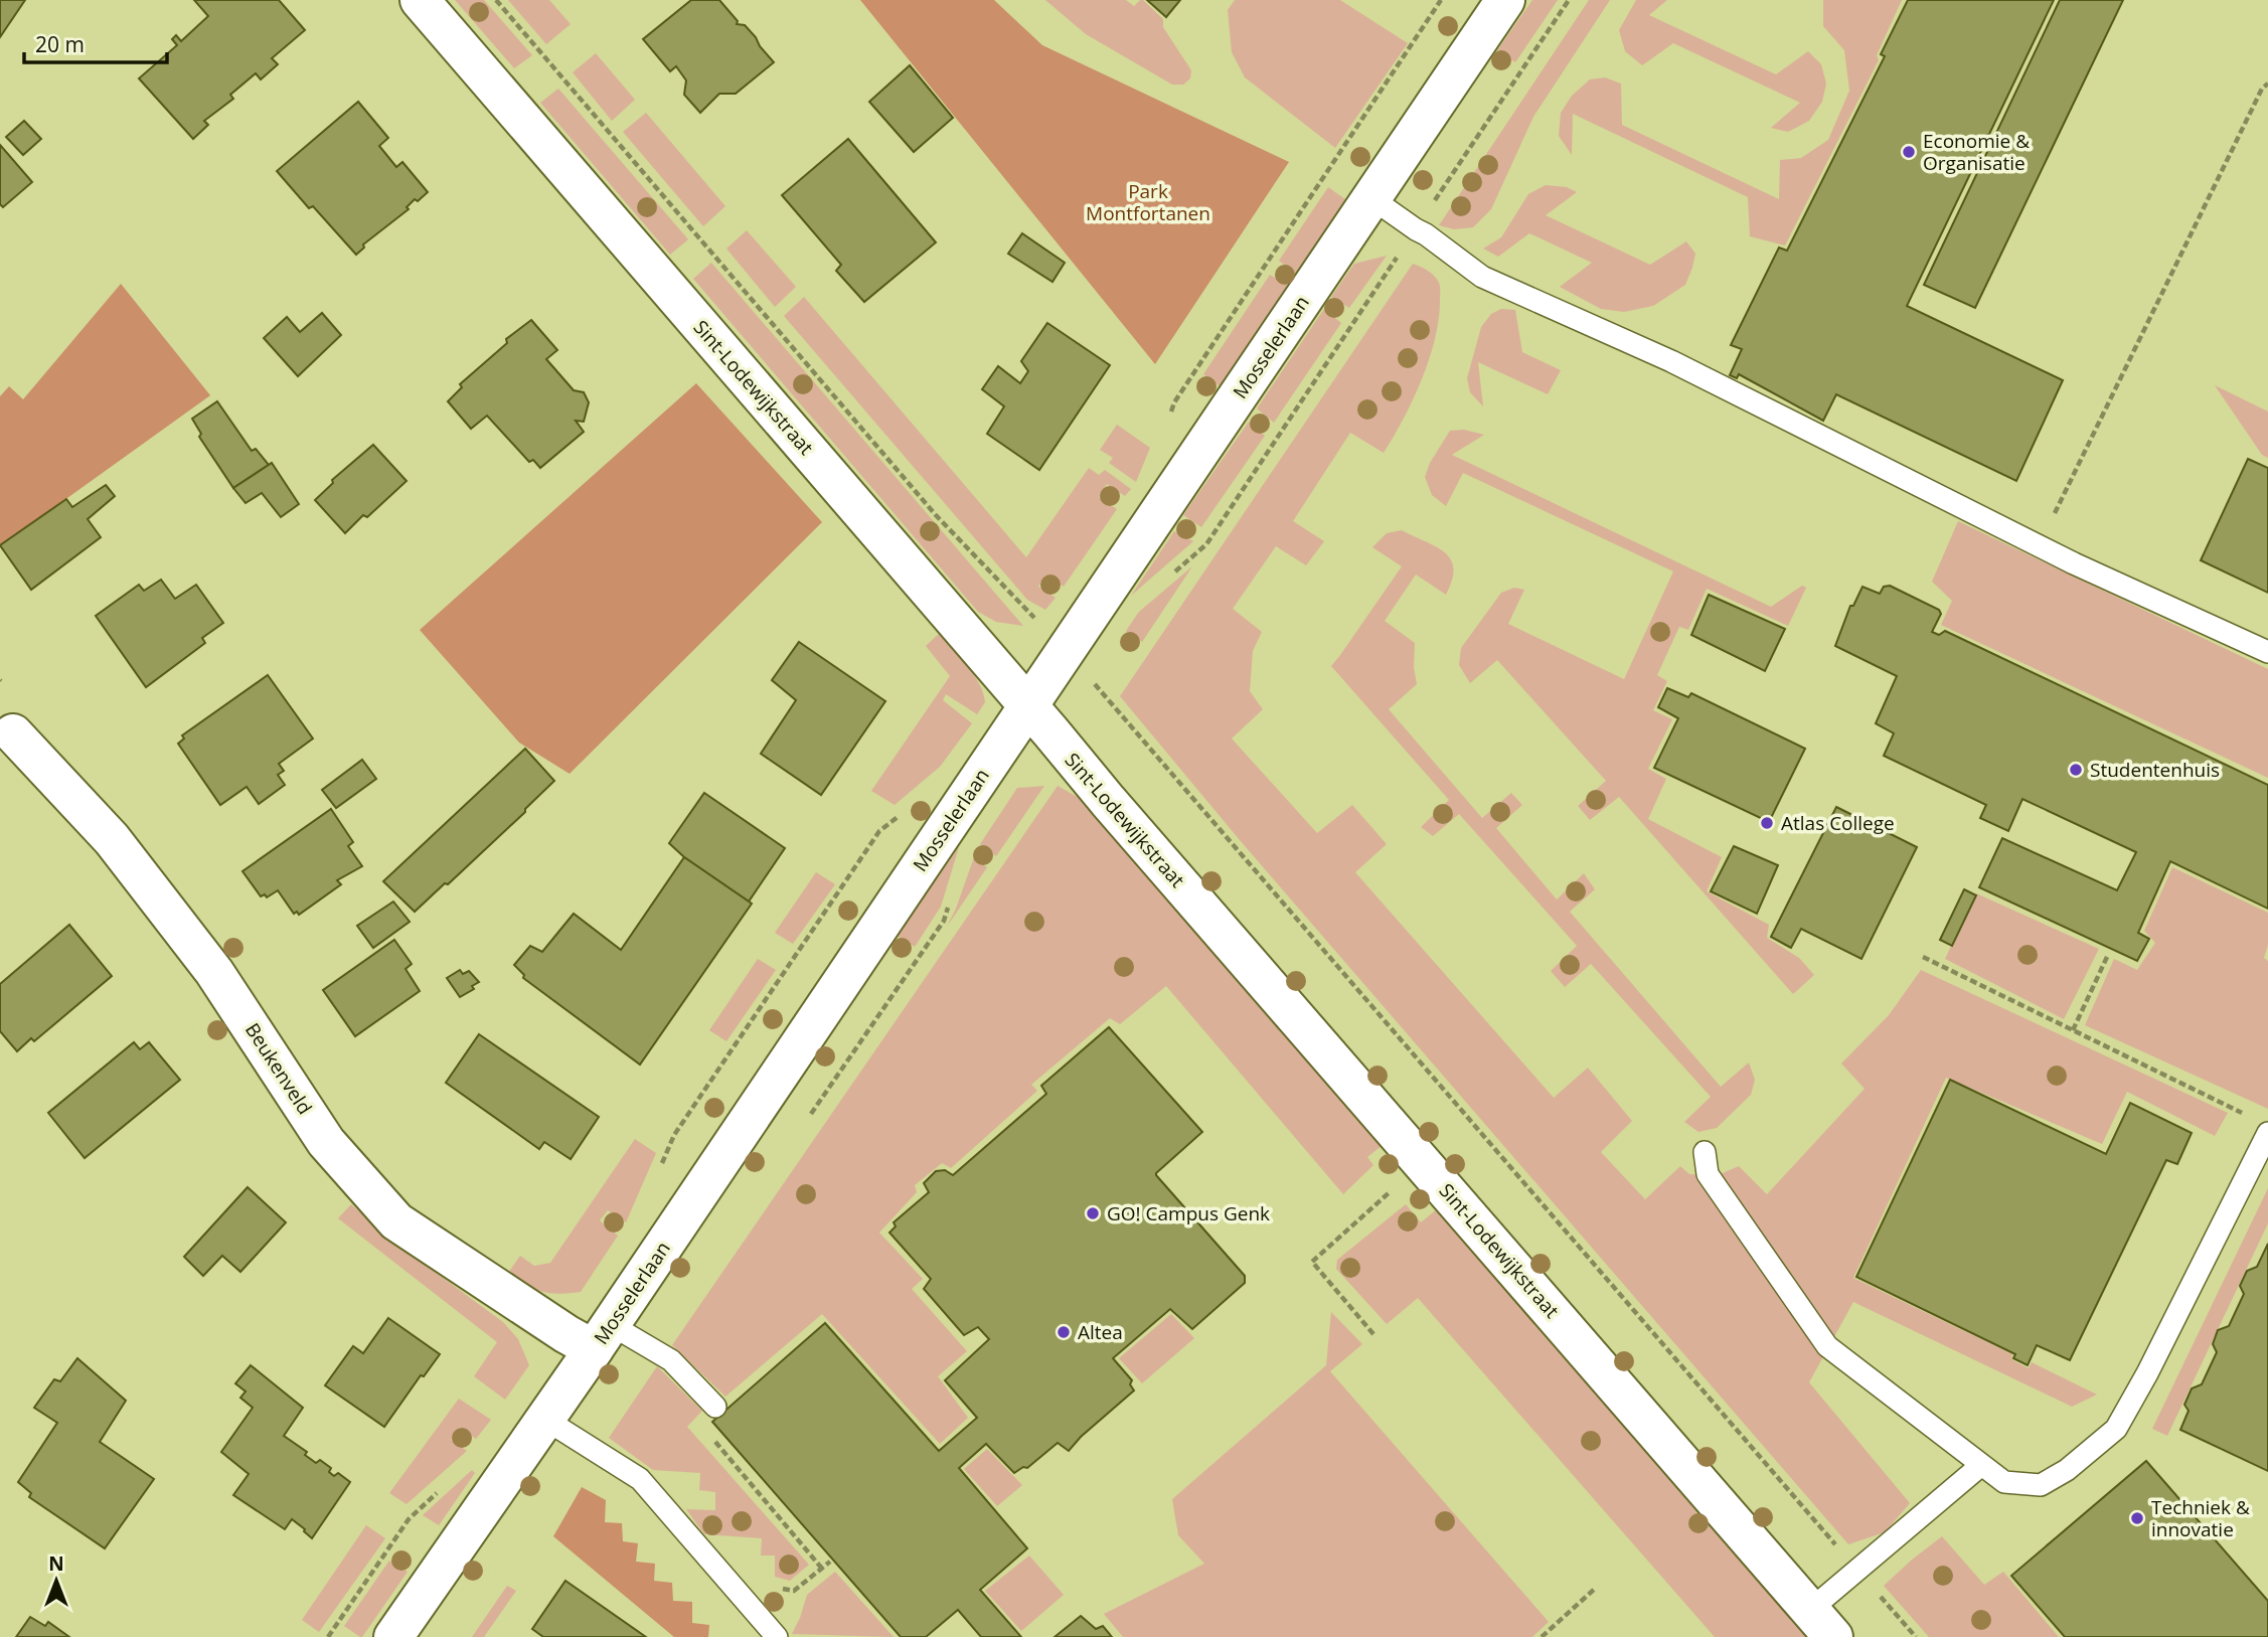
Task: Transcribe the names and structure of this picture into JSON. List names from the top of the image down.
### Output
{
  "streets": {
    "street": ["Mosselerlaan", "Sint-Lodewijkstraat", "Beukenveld"]
  },
  "crossings": [
    ["Mosselerlaan", "Sint-Lodewijkstraat"],
    ["Mosselerlaan", "Beukenveld"]
  ],
  "parks": ["Park Montfortanen"],
  "places": [
    "Economie & Organisatie",
    "Studentenhuis",
    "Atlas College",
    "GO! Campus Genk",
    "Altea",
    "Techniek & innovatie"
  ],
  "scale_bar": "20 m",
  "north": "top"
}
